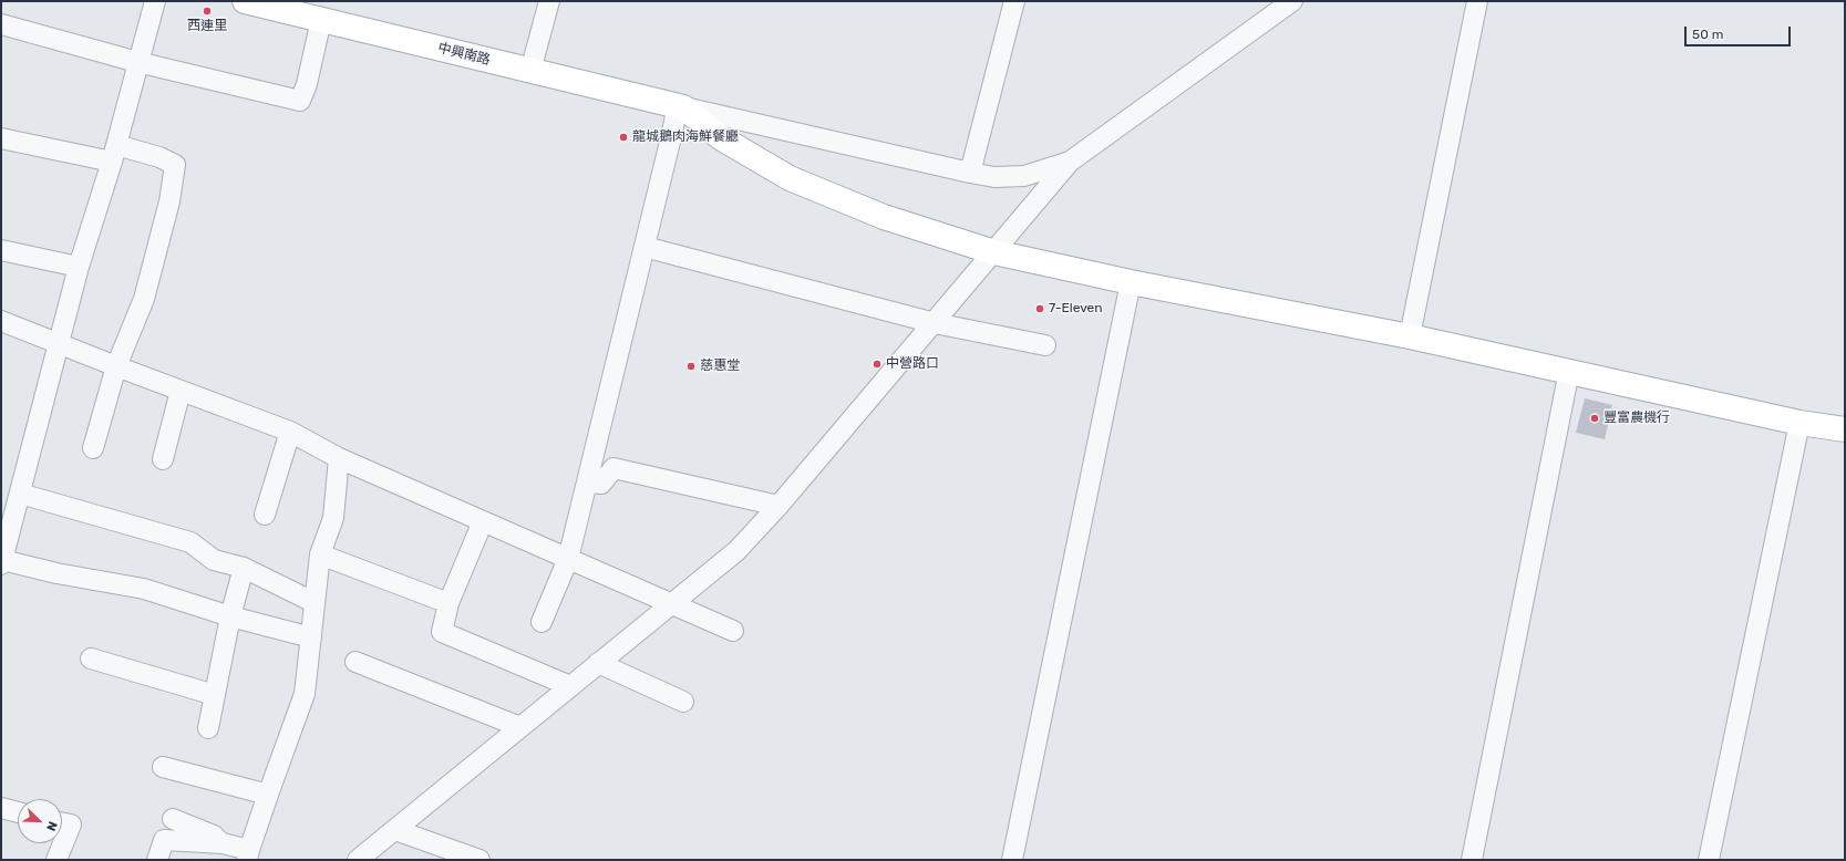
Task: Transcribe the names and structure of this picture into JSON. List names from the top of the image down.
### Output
{
  "streets": {
    "main road": ["中興南路"]
  },
  "places": [
    "西連里",
    "龍城鵝肉海鮮餐廳",
    "7-Eleven",
    "中營路口",
    "慈惠堂",
    "豐富農機行"
  ],
  "scale_bar": "50 m",
  "north": "bottom right"
}
